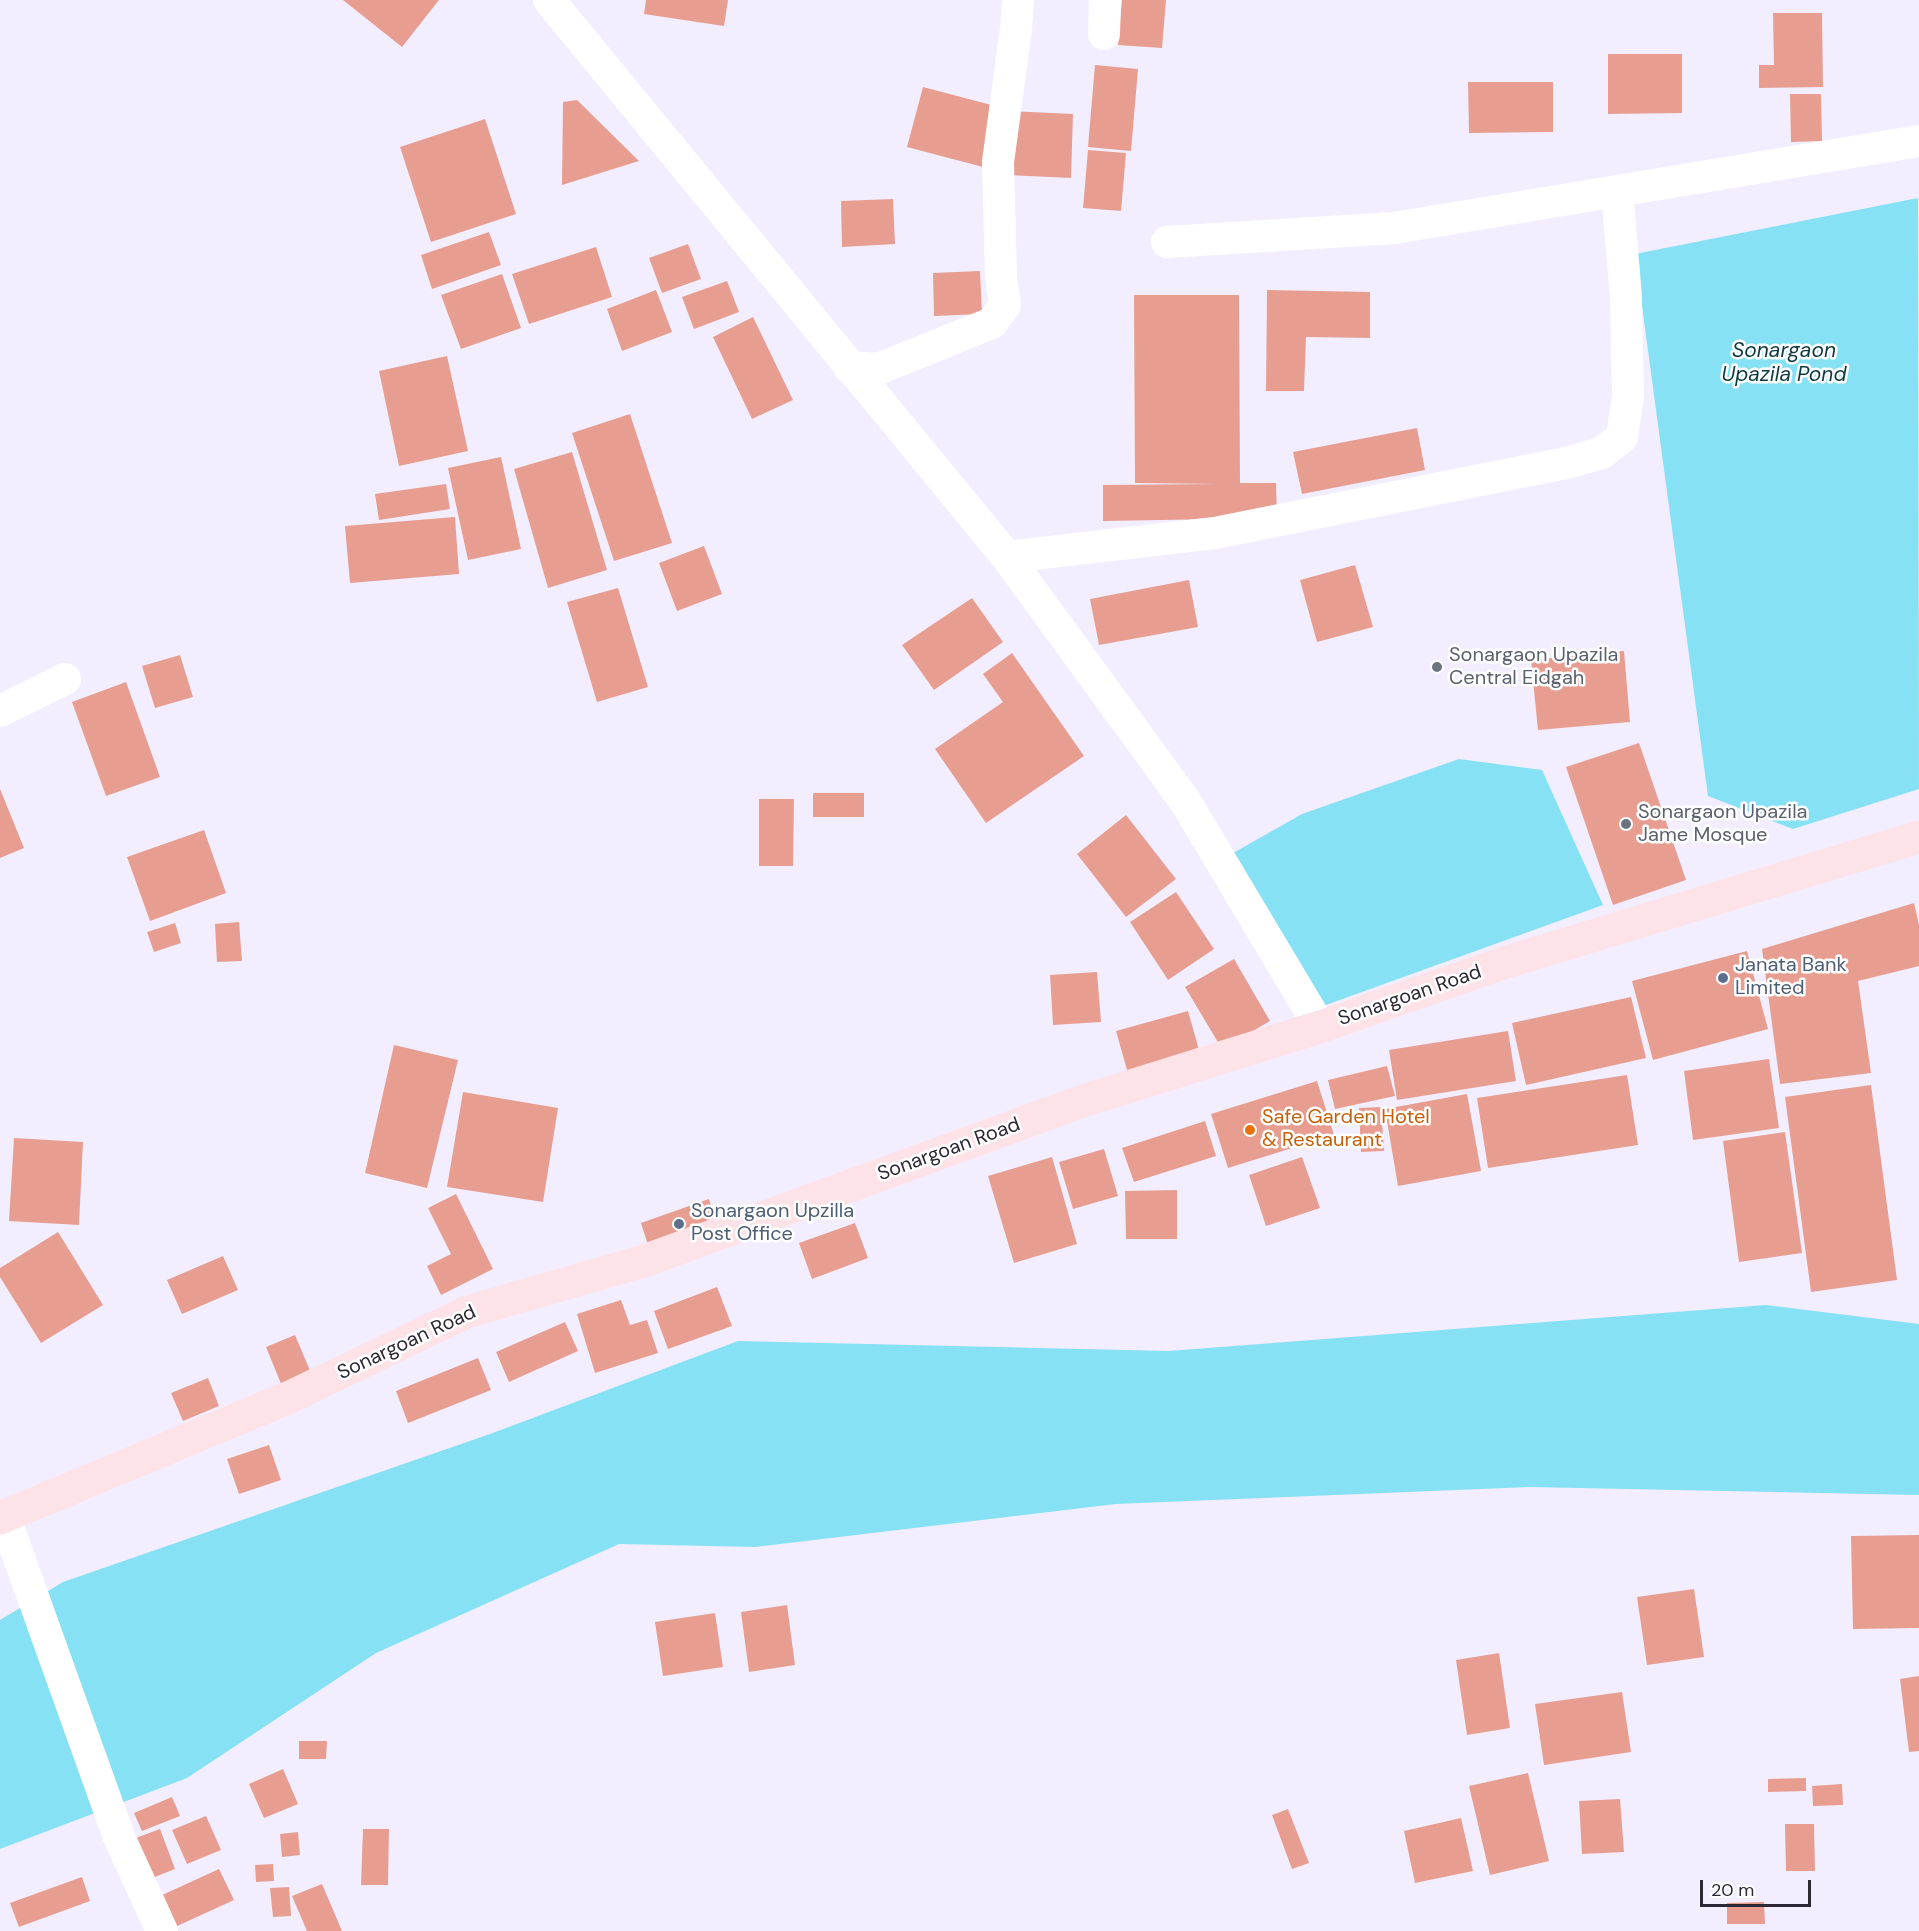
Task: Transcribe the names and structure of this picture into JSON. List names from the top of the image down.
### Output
{
  "streets": {
    "main road": ["Sonargoan Road"]
  },
  "water": ["Sonargaon Upazila Pond"],
  "places": [
    "Sonargaon Upazila Central Eidgah",
    "Sonargaon Upazila Jame Mosque",
    "Janata Bank Limited",
    "Safe Garden Hotel & Restaurant",
    "Sonargaon Upzilla Post Office"
  ],
  "scale_bar": "20 m"
}
